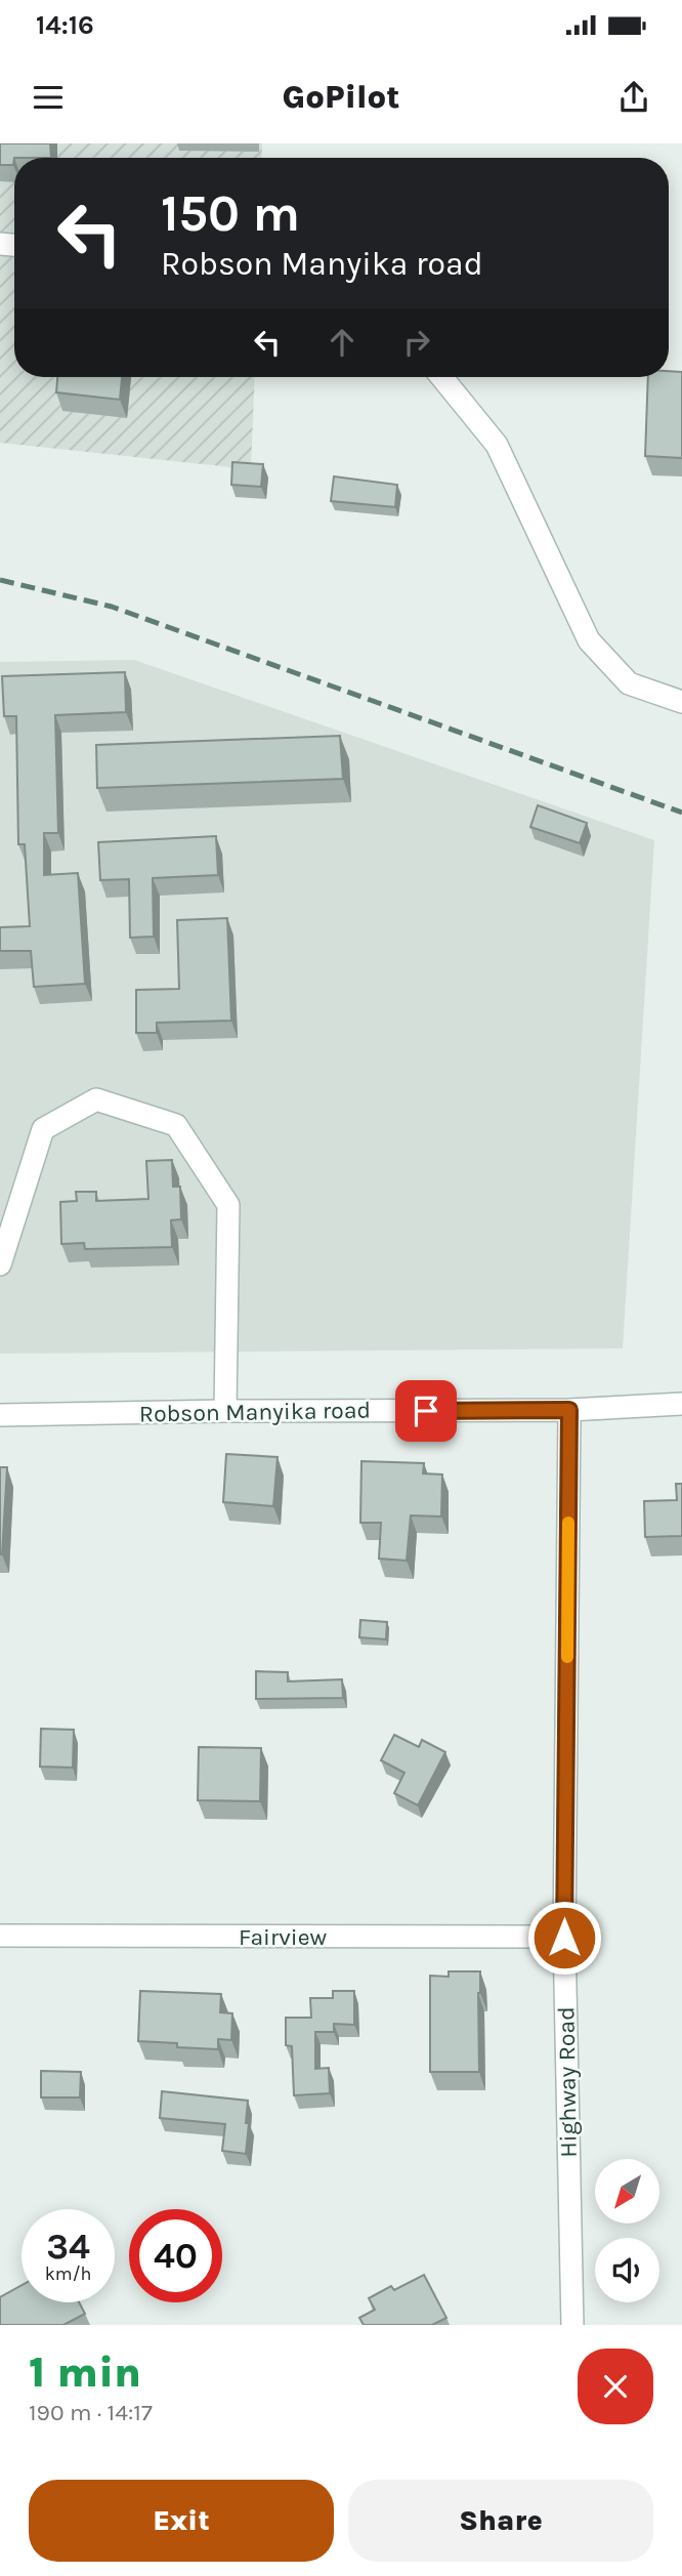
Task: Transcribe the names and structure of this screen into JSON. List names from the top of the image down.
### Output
{
  "streets": {
    "street": ["Robson Manyika road", "Fairview", "Highway Road"]
  },
  "crossings": [
    ["Robson Manyika road", "Highway Road"],
    ["Fairview", "Highway Road"]
  ],
  "north": "bottom left",
  "page": {
    "status": "14:16",
    "header": "GoPilot",
    "turn": ["150 m", "Robson Manyika road"],
    "speed": "34 km/h",
    "limit": "40",
    "heading": ["1 min", "190 m · 14:17"],
    "buttons": ["Exit", "Share"]
  }
}
